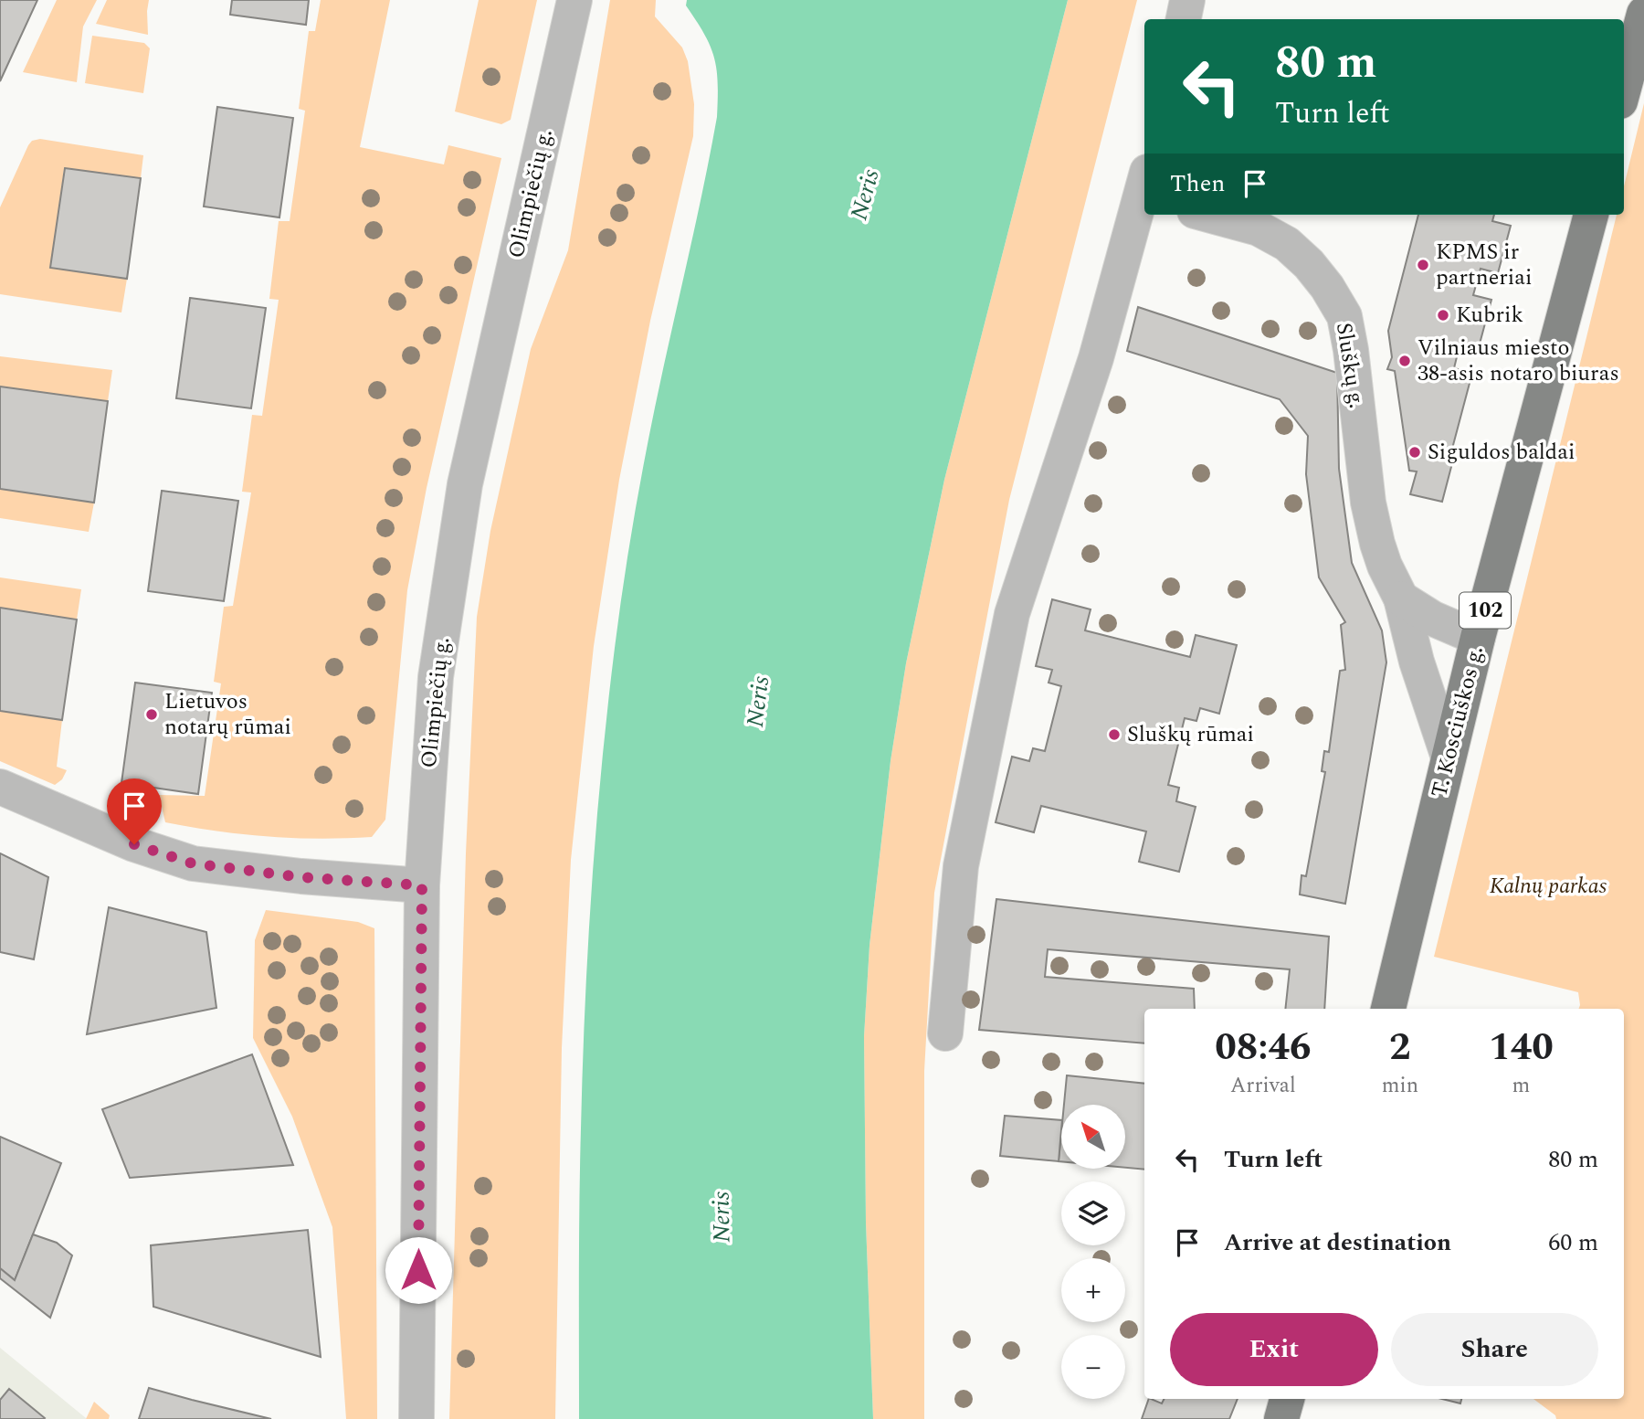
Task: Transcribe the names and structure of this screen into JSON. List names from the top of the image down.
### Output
{
  "streets": {
    "main road": ["102", "T. Kosciuškos g."],
    "street": ["Olimpiečių g.", "Sluškų g."]
  },
  "crossings": [
    ["Sluškų g.", "T. Kosciuškos g."]
  ],
  "water": ["Neris"],
  "parks": ["Kalnų parkas"],
  "places": [
    "KPMS ir partneriai",
    "Kubrik",
    "Vilniaus miesto 38-asis notaro biuras",
    "Siguldos baldai",
    "Lietuvos notarų rūmai",
    "Sluškų rūmai"
  ],
  "north": "top left",
  "page": {
    "turn": ["80 m", "Turn left"],
    "then": "Then",
    "eta": [
      "08:46",
      "Arrival",
      "2",
      "min",
      "140",
      "m"
    ],
    "map_buttons": ["+", "−"],
    "list": [
      {
        "name": "Turn left",
        "value": "80 m"
      },
      {
        "name": "Arrive at destination",
        "value": "60 m"
      }
    ],
    "buttons": ["Exit", "Share"]
  }
}
